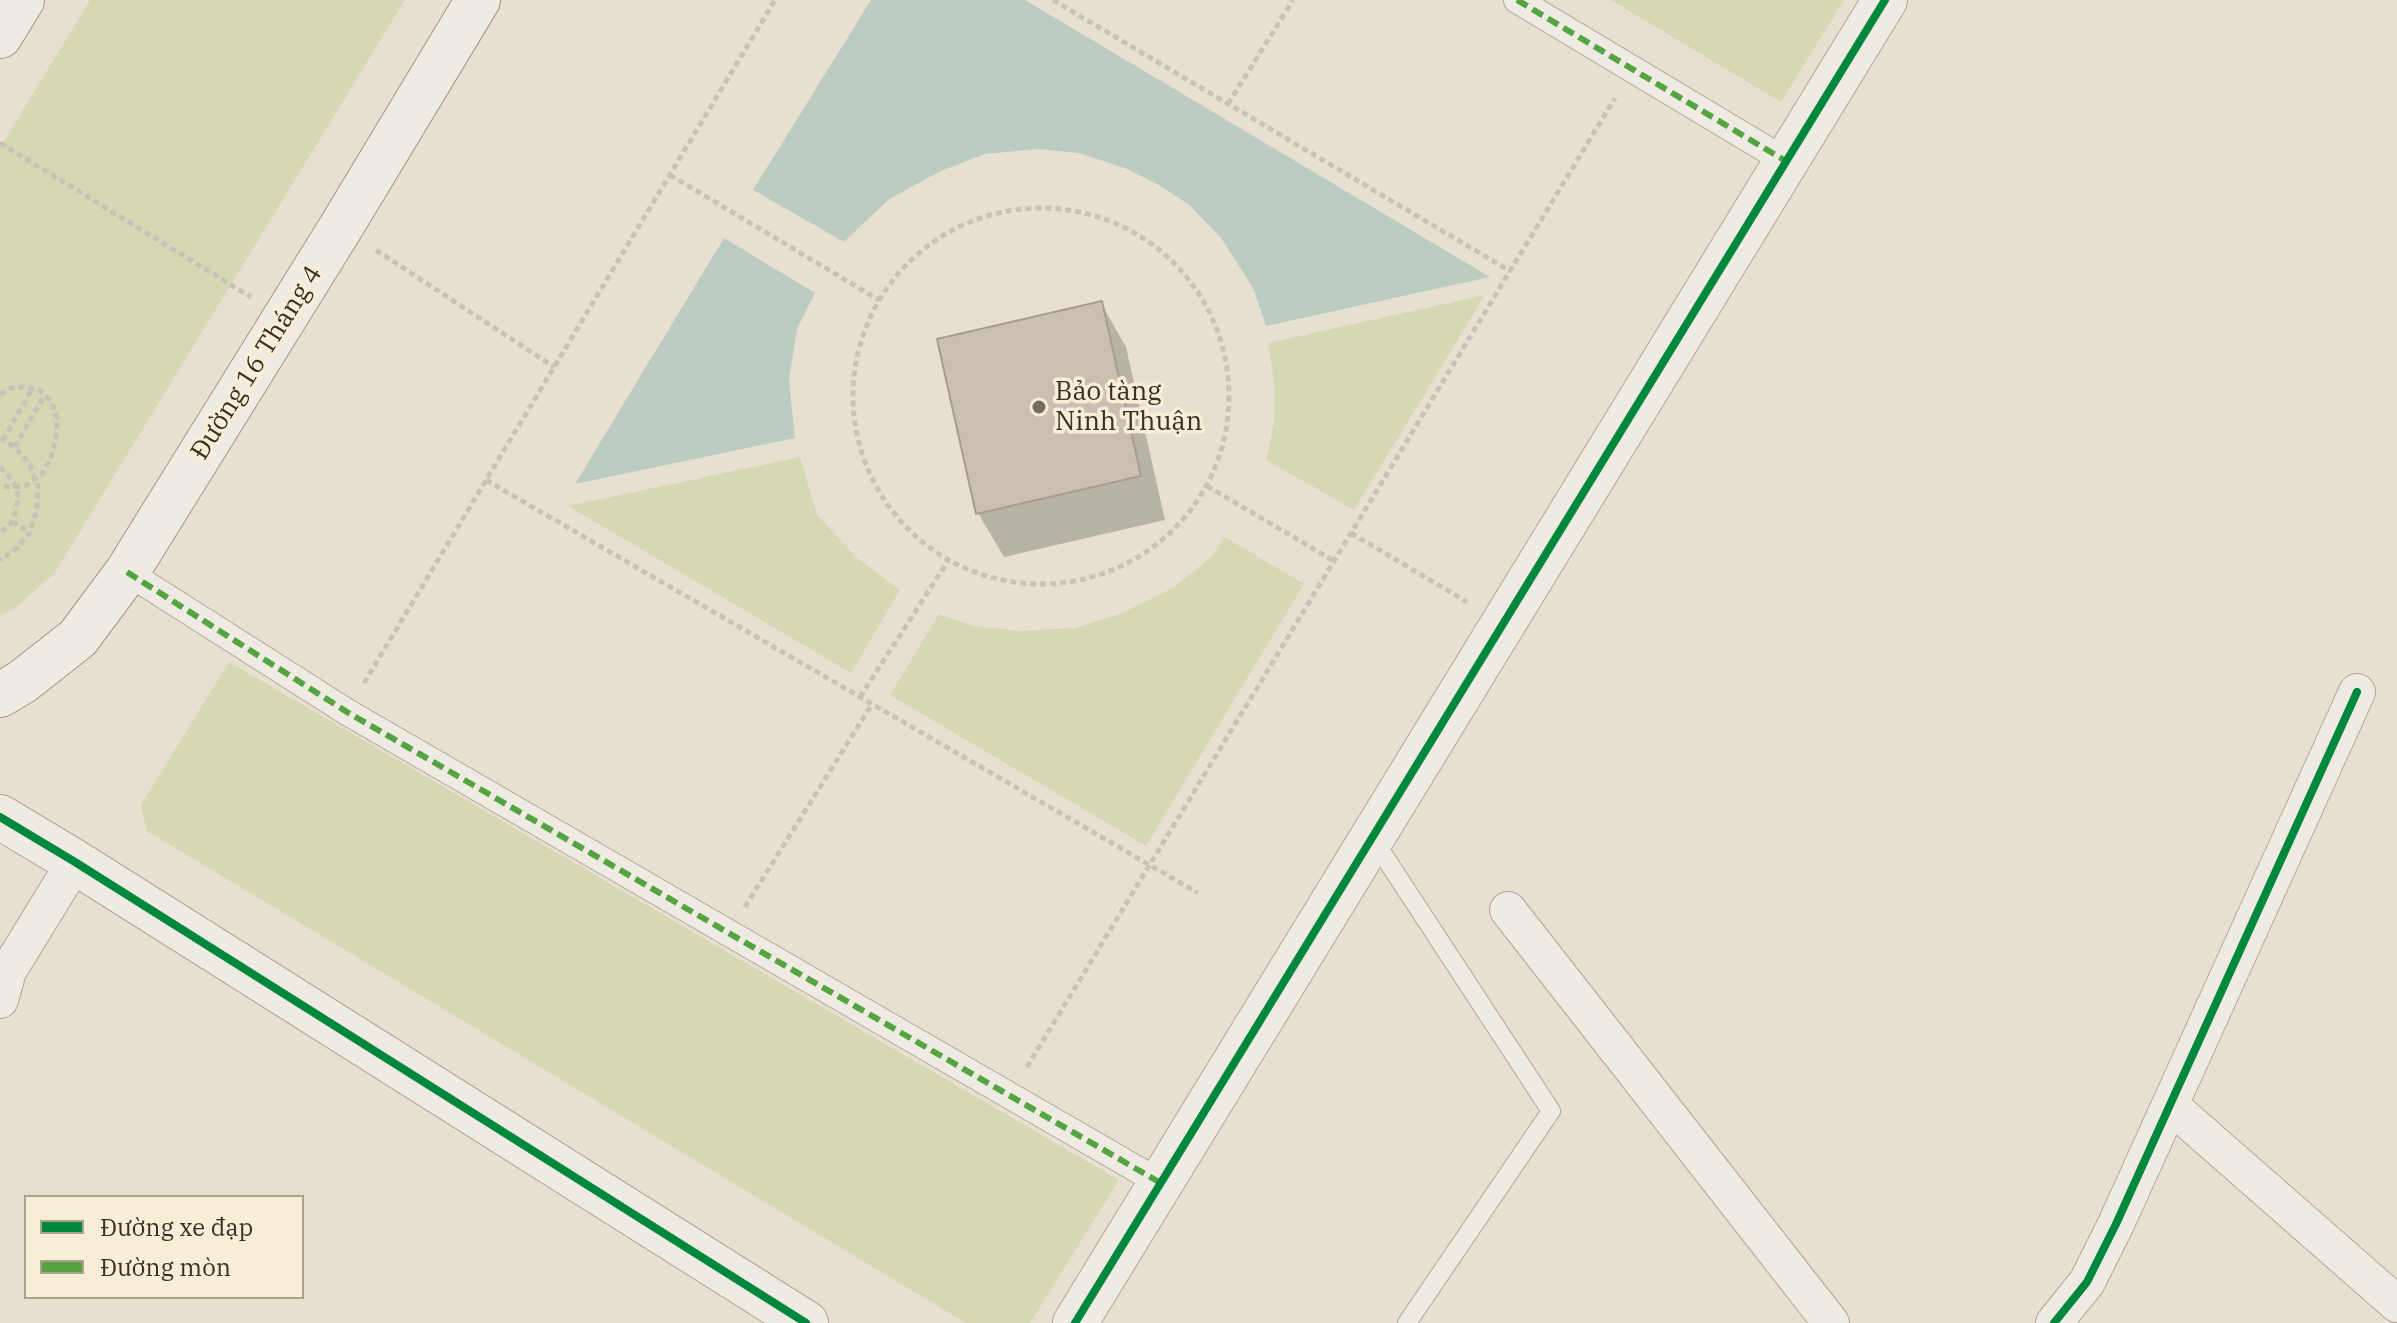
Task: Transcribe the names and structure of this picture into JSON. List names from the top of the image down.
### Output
{
  "streets": {
    "street": ["Đường 16 Tháng 4"]
  },
  "places": ["Bảo tàng Ninh Thuận"],
  "legend": ["Đường xe đạp", "Đường mòn"]
}
